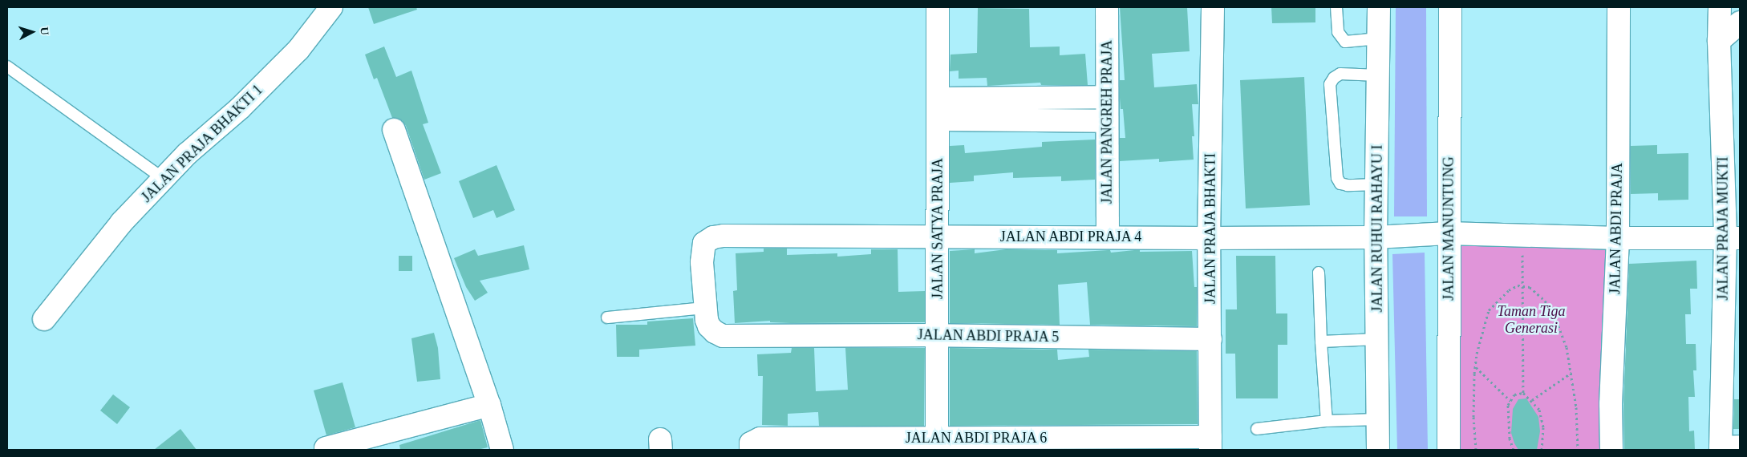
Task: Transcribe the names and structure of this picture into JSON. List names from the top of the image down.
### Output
{
  "streets": {
    "street": [
      "JALAN PANGREH PRAJA",
      "JALAN PRAJA BHAKTI 1",
      "JALAN SATYA PRAJA",
      "JALAN PRAJA BHAKTI",
      "JALAN RUHUI RAHAYU I",
      "JALAN MANUNTUNG",
      "JALAN ABDI PRAJA",
      "JALAN PRAJA MUKTI",
      "JALAN ABDI PRAJA 4",
      "JALAN ABDI PRAJA 5",
      "JALAN ABDI PRAJA 6"
    ]
  },
  "crossings": [
    ["JALAN PANGREH PRAJA", "JALAN ABDI PRAJA 4"],
    ["JALAN SATYA PRAJA", "JALAN ABDI PRAJA 4"],
    ["JALAN SATYA PRAJA", "JALAN ABDI PRAJA 5"],
    ["JALAN SATYA PRAJA", "JALAN ABDI PRAJA 6"],
    ["JALAN PRAJA BHAKTI", "JALAN ABDI PRAJA 4"],
    ["JALAN PRAJA BHAKTI", "JALAN ABDI PRAJA 5"],
    ["JALAN PRAJA BHAKTI", "JALAN ABDI PRAJA 6"],
    ["JALAN RUHUI RAHAYU I", "JALAN ABDI PRAJA 4"],
    ["JALAN MANUNTUNG", "JALAN ABDI PRAJA 4"],
    ["JALAN ABDI PRAJA", "JALAN ABDI PRAJA 4"],
    ["JALAN PRAJA MUKTI", "JALAN ABDI PRAJA 4"],
    ["JALAN ABDI PRAJA 4", "JALAN ABDI PRAJA 5"]
  ],
  "parks": ["Taman Tiga Generasi"],
  "north": "right"
}
